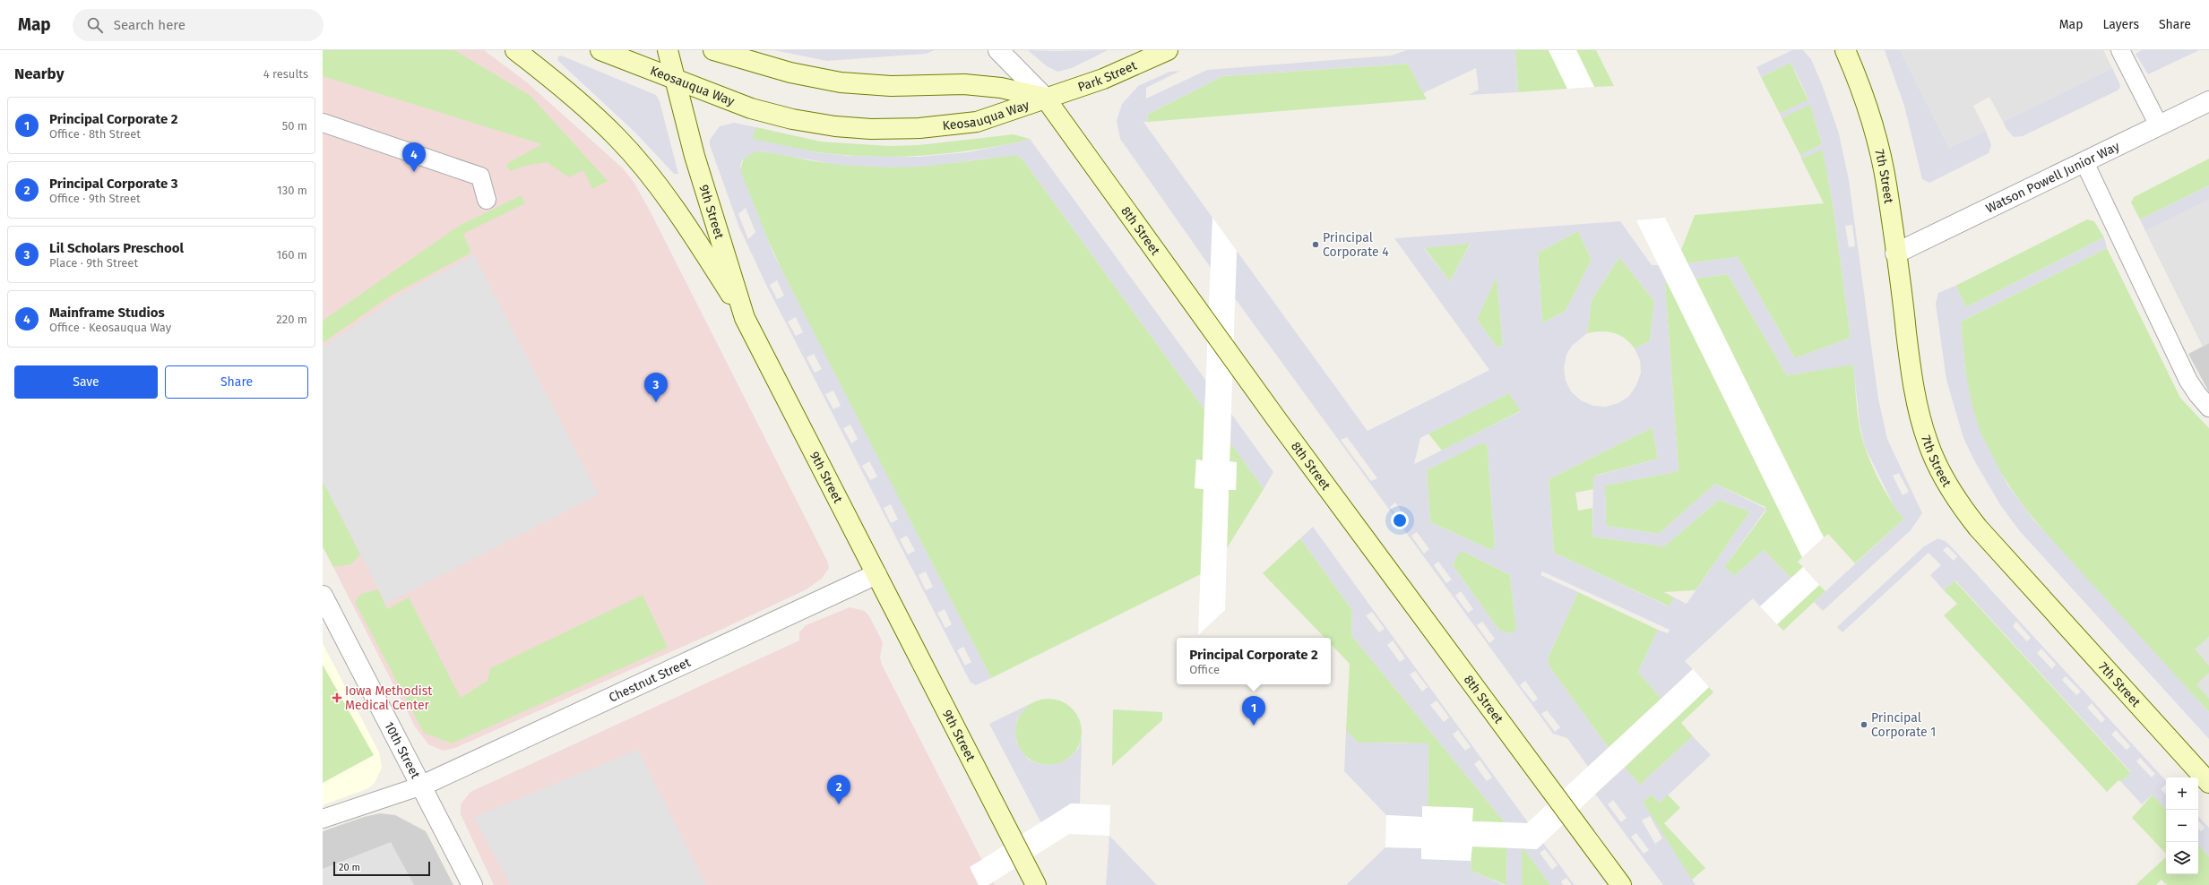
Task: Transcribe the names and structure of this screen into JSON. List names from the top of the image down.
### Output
{
  "streets": {
    "main road": [
      "Park Street",
      "Keosauqua Way",
      "7th Street",
      "9th Street",
      "8th Street"
    ],
    "street": ["Watson Powell Junior Way", "Chestnut Street", "10th Street"]
  },
  "crossings": [
    ["Park Street", "Keosauqua Way"],
    ["Park Street", "8th Street"],
    ["Keosauqua Way", "9th Street"],
    ["Keosauqua Way", "8th Street"],
    ["7th Street", "Watson Powell Junior Way"],
    ["9th Street", "Chestnut Street"],
    ["Chestnut Street", "10th Street"]
  ],
  "places": {
    "other": ["Principal Corporate 4", "Principal Corporate 1"],
    "health": ["Iowa Methodist Medical Center"]
  },
  "scale_bar": "20 m",
  "page": {
    "header": "Map",
    "search": "Search here",
    "nav": ["Map", "Layers", "Share"],
    "heading": ["Nearby", "4 results"],
    "list": [
      {
        "mark": "1",
        "name": "Principal Corporate 2",
        "note": "Office · 8th Street",
        "value": "50 m"
      },
      {
        "mark": "2",
        "name": "Principal Corporate 3",
        "note": "Office · 9th Street",
        "value": "130 m"
      },
      {
        "mark": "3",
        "name": "Lil Scholars Preschool",
        "note": "Place · 9th Street",
        "value": "160 m"
      },
      {
        "mark": "4",
        "name": "Mainframe Studios",
        "note": "Office · Keosauqua Way",
        "value": "220 m"
      }
    ],
    "pins": [
      "4",
      "3",
      "1",
      "2"
    ],
    "buttons": ["Save", "Share"],
    "popup": ["Principal Corporate 2", "Office"],
    "map_buttons": ["+", "−"],
    "scale": "20 m"
  }
}
